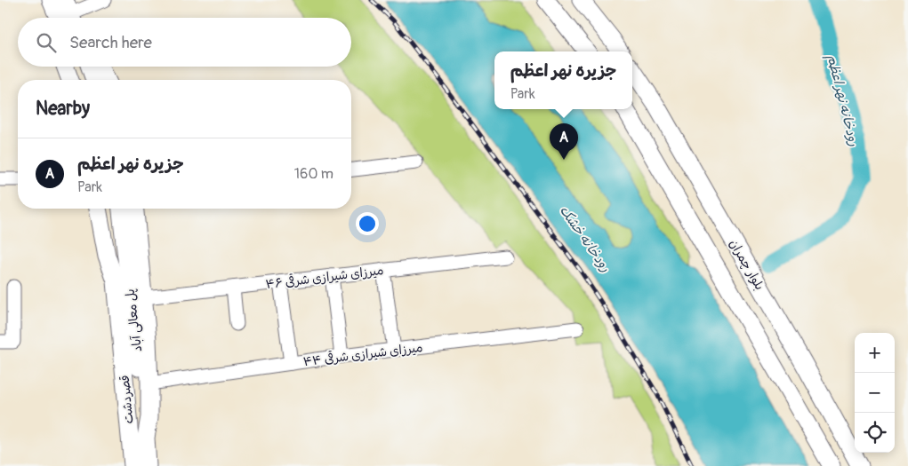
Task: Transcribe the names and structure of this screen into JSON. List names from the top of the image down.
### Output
{
  "streets": {
    "main road": ["بلوار چمران", "پل معالی آباد", "قصردشت"],
    "street": ["۴۶ میرزای شیرازی شرقی", "۴۴ میرزای شیرازی شرقی"]
  },
  "crossings": [
    ["۴۶ میرزای شیرازی شرقی", "قصردشت"],
    ["پل معالی آباد", "۴۴ میرزای شیرازی شرقی"],
    ["پل معالی آباد", "قصردشت"],
    ["۴۴ میرزای شیرازی شرقی", "قصردشت"]
  ],
  "water": ["رودخانه نهر اعظم", "رودخانه خشک"],
  "page": {
    "search": "Search here",
    "popup": ["جزیره نهر اعظم", "Park"],
    "heading": "Nearby",
    "pins": "A",
    "list": [
      {
        "mark": "A",
        "name": "جزیره نهر اعظم",
        "note": "Park",
        "value": "160 m"
      }
    ],
    "map_buttons": ["+", "−"]
  }
}
